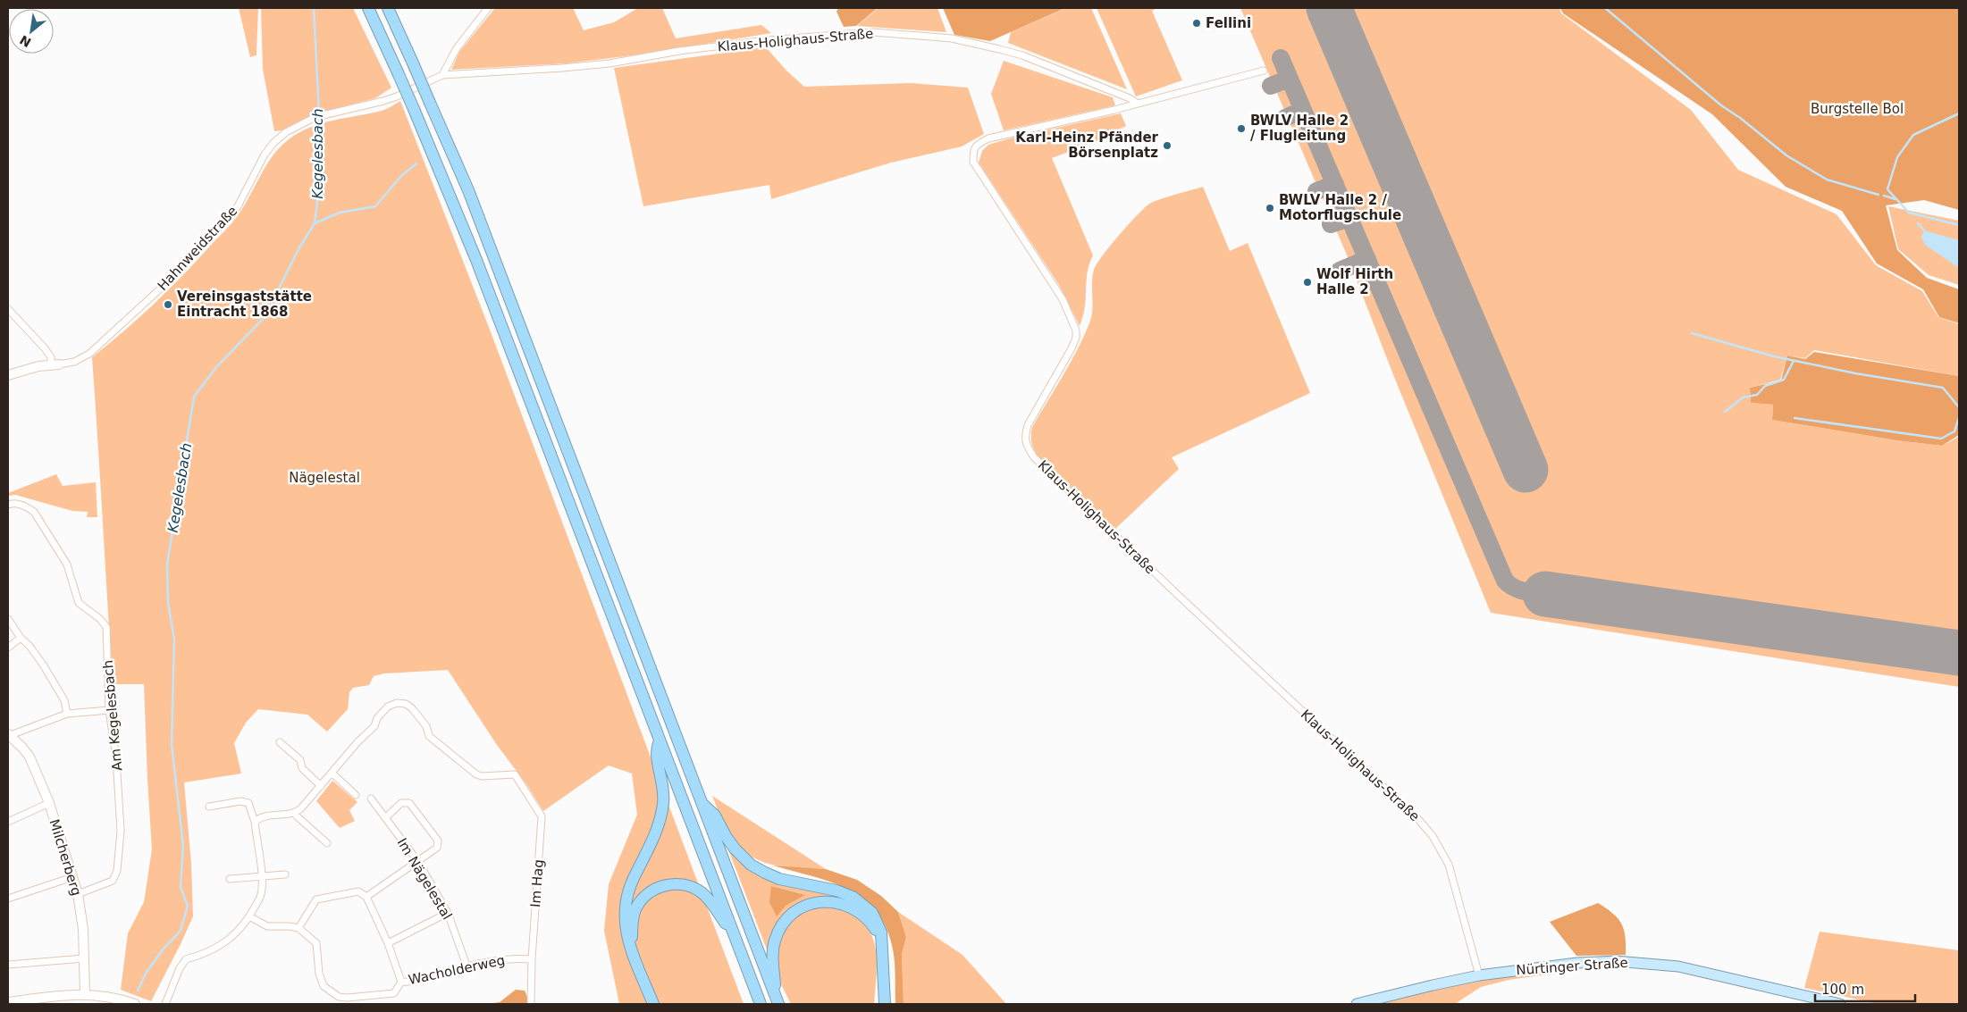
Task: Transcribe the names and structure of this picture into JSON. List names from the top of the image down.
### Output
{
  "streets": {
    "main road": ["Nürtinger Straße"],
    "street": [
      "Klaus-Holighaus-Straße",
      "Hahnweidstraße",
      "Am Kegelesbach",
      "Milcherberg",
      "Im Nägelestal",
      "Im Hag",
      "Wacholderweg"
    ]
  },
  "crossings": [
    ["Klaus-Holighaus-Straße", "Hahnweidstraße"],
    ["Klaus-Holighaus-Straße", "Nürtinger Straße"],
    ["Am Kegelesbach", "Milcherberg"],
    ["Im Nägelestal", "Wacholderweg"],
    ["Im Hag", "Wacholderweg"]
  ],
  "water": ["Kegelesbach"],
  "parks": ["Burgstelle Bol", "Nägelestal"],
  "places": [
    "Fellini",
    "BWLV Halle 2 / Flugleitung",
    "Karl-Heinz Pfänder Börsenplatz",
    "BWLV Halle 2 / Motorflugschule",
    "Wolf Hirth Halle 2",
    "Vereinsgaststätte Eintracht 1868"
  ],
  "scale_bar": "100 m",
  "north": "bottom left"
}
